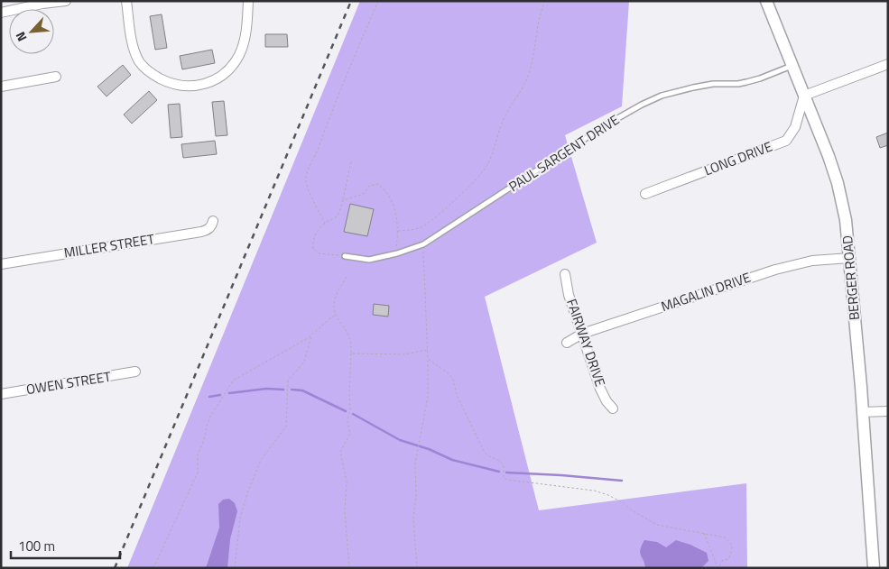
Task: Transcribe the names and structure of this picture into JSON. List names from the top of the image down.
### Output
{
  "streets": {
    "street": [
      "LONG DRIVE",
      "MILLER STREET",
      "BERGER ROAD",
      "MAGALIN DRIVE",
      "FAIRWAY DRIVE",
      "OWEN STREET"
    ],
    "lane": ["PAUL SARGENT DRIVE"]
  },
  "crossings": [
    ["PAUL SARGENT DRIVE", "BERGER ROAD"],
    ["LONG DRIVE", "BERGER ROAD"],
    ["BERGER ROAD", "MAGALIN DRIVE"],
    ["MAGALIN DRIVE", "FAIRWAY DRIVE"]
  ],
  "scale_bar": "100 m",
  "north": "bottom left"
}
